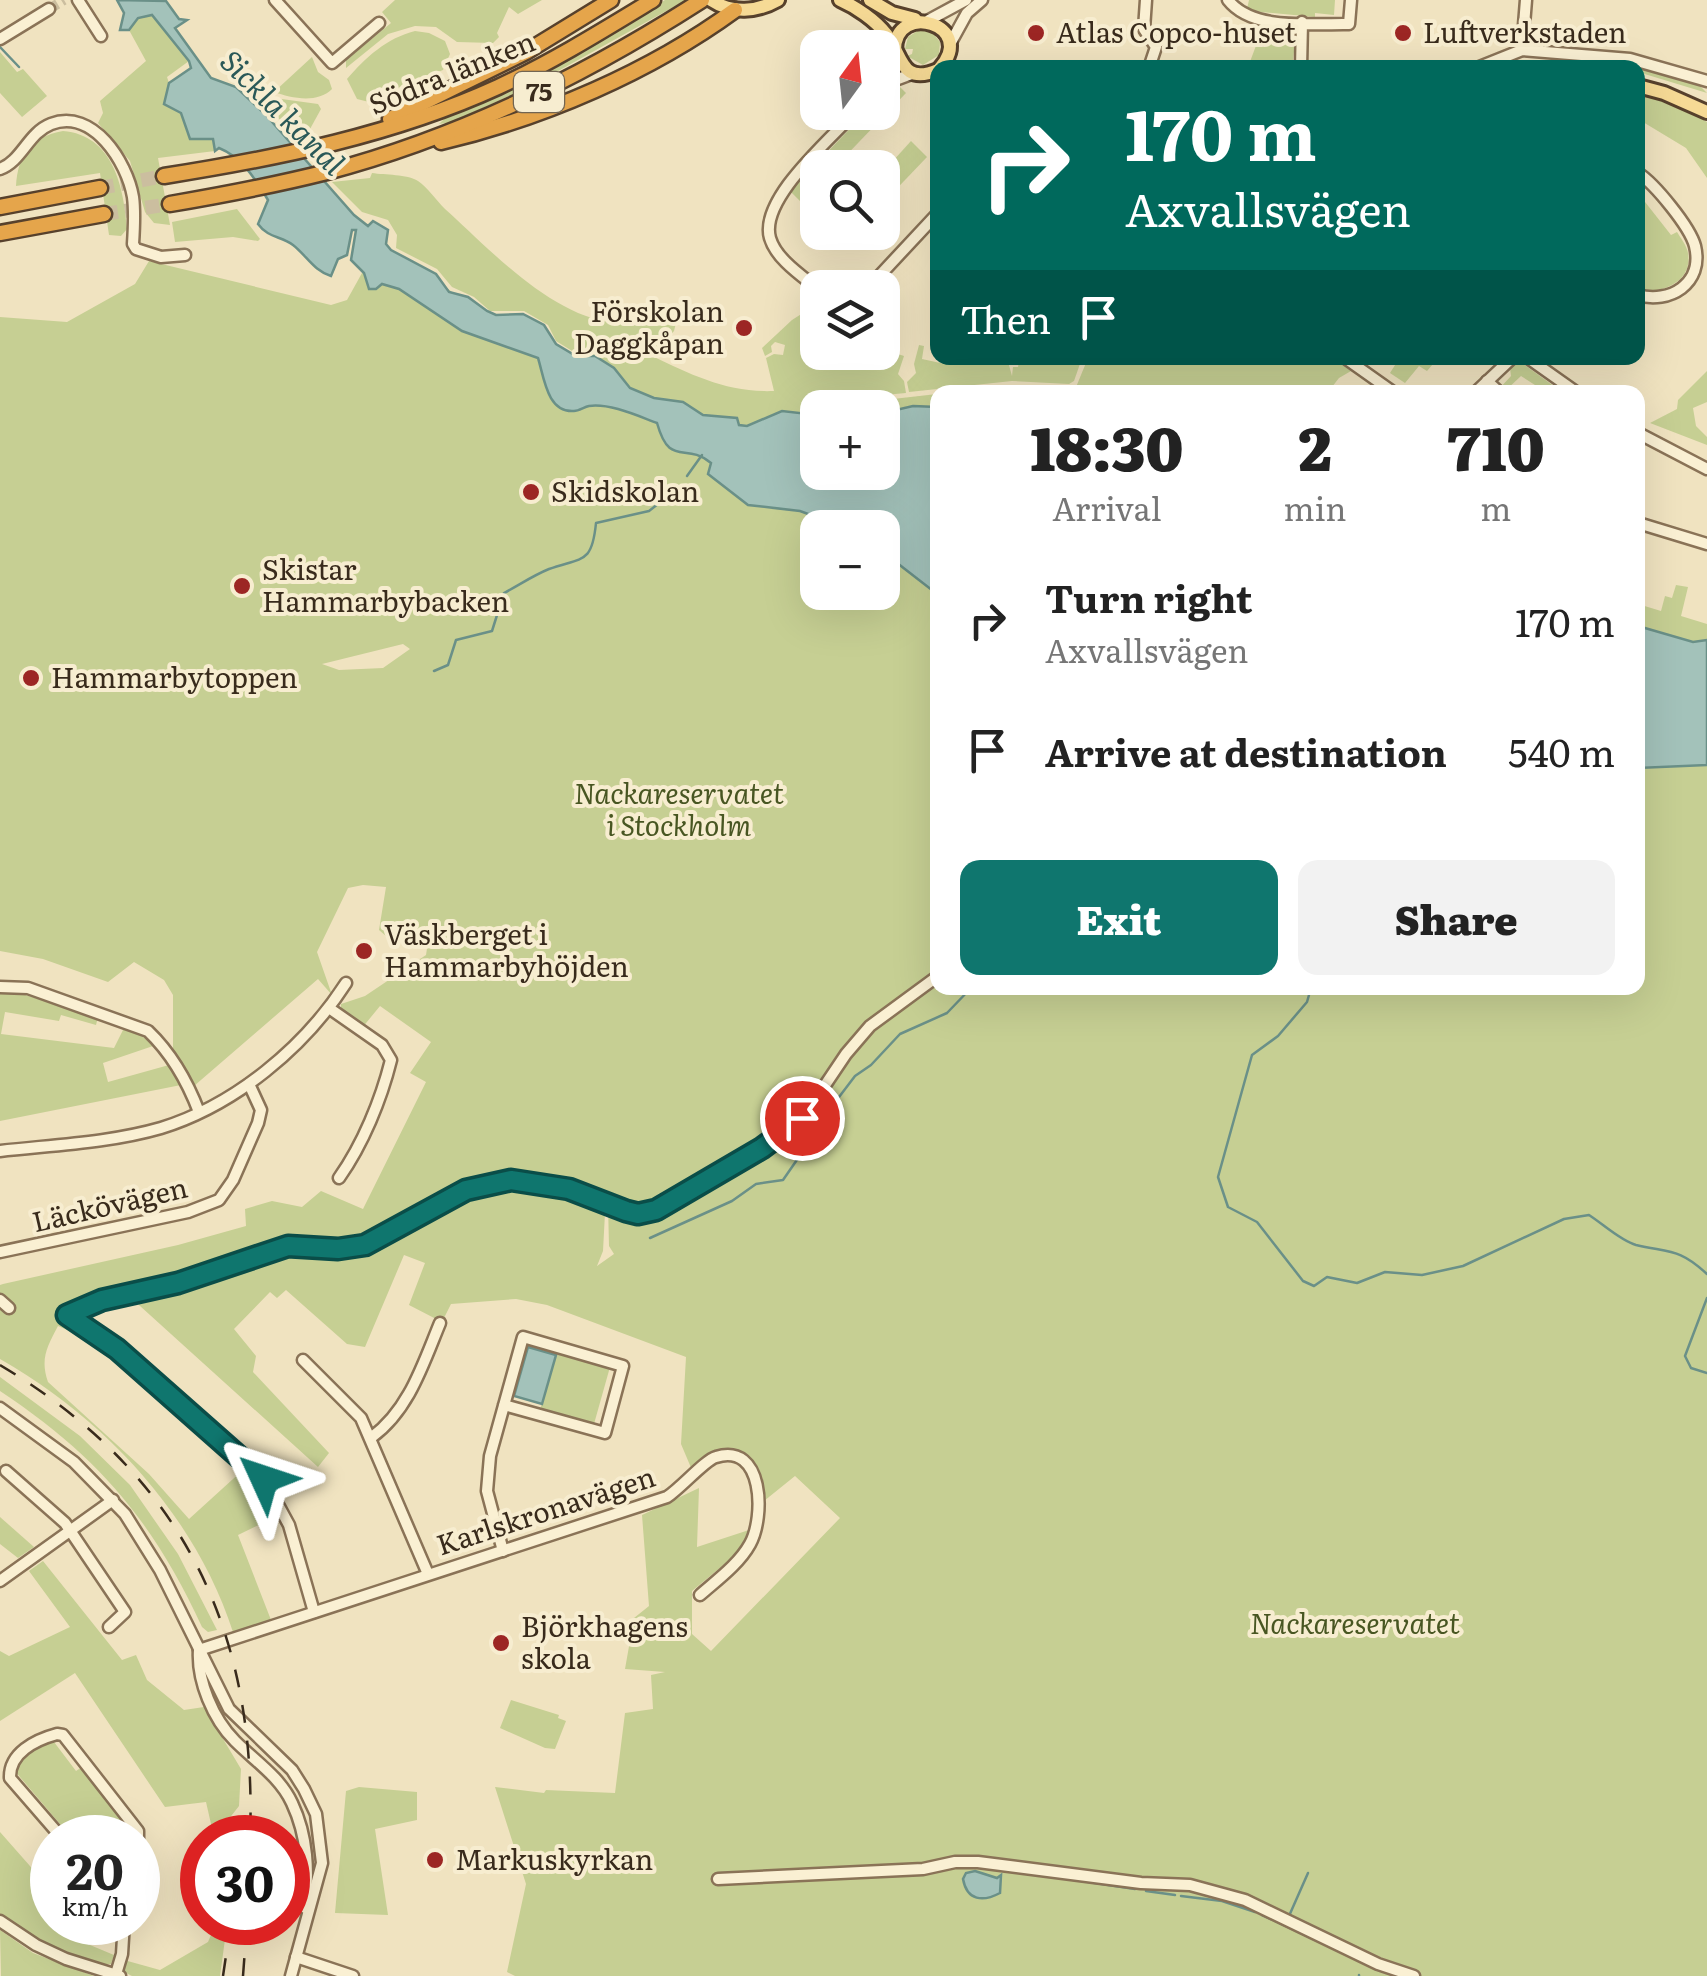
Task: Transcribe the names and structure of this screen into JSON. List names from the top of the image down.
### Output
{
  "streets": {
    "highway": ["Södra länken", "75"],
    "street": ["Läckövägen", "Karlskronavägen"]
  },
  "crossings": [
    ["Södra länken", "75"]
  ],
  "water": ["Sickla kanal"],
  "parks": ["Nackareservatet i Stockholm", "Nackareservatet"],
  "places": [
    "Atlas Copco-huset",
    "Luftverkstaden",
    "Förskolan Daggkåpan",
    "Skidskolan",
    "Skistar Hammarbybacken",
    "Hammarbytoppen",
    "Väskberget i Hammarbyhöjden",
    "Björkhagens skola",
    "Markuskyrkan"
  ],
  "north": "top",
  "page": {
    "map_buttons": ["+", "−"],
    "turn": ["170 m", "Axvallsvägen"],
    "then": "Then",
    "eta": [
      "18:30",
      "Arrival",
      "2",
      "min",
      "710",
      "m"
    ],
    "list": [
      {
        "name": "Turn right",
        "note": "Axvallsvägen",
        "value": "170 m"
      },
      {
        "name": "Arrive at destination",
        "value": "540 m"
      }
    ],
    "buttons": ["Exit", "Share"],
    "speed": "20 km/h",
    "limit": "30"
  }
}
